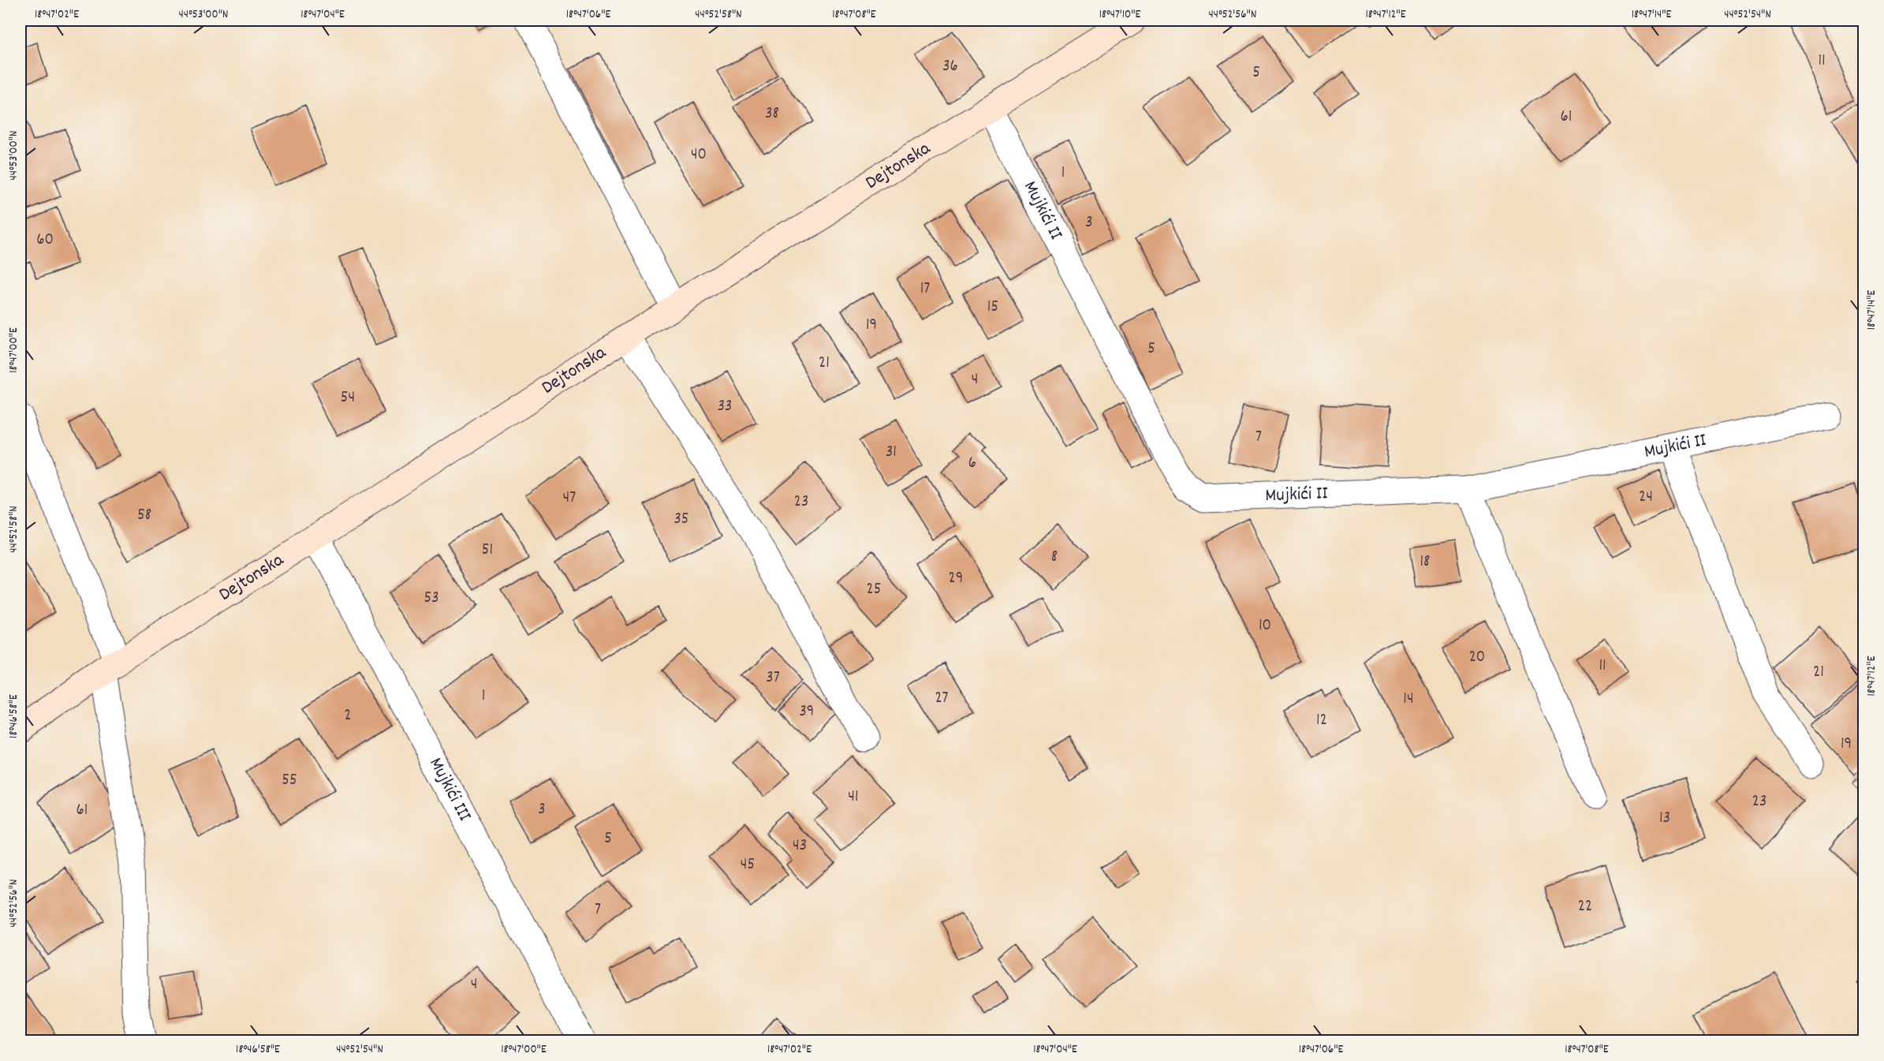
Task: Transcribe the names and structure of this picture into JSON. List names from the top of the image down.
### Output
{
  "streets": {
    "main road": ["Dejtonska"],
    "street": ["Mujkići II", "Mujkići III"]
  },
  "crossings": [
    ["Dejtonska", "Mujkići II"],
    ["Dejtonska", "Mujkići III"]
  ],
  "house_numbers": [
    "11",
    "36",
    "5",
    "38",
    "61",
    "40",
    "1",
    "3",
    "60",
    "17",
    "15",
    "19",
    "5",
    "21",
    "4",
    "54",
    "33",
    "7",
    "31",
    "6",
    "24",
    "47",
    "23",
    "58",
    "35",
    "51",
    "8",
    "18",
    "29",
    "25",
    "53",
    "10",
    "20",
    "11",
    "21",
    "37",
    "1",
    "27",
    "14",
    "39",
    "2",
    "12",
    "19",
    "55",
    "41",
    "23",
    "3",
    "61",
    "13",
    "5",
    "43",
    "45",
    "22",
    "7",
    "4"
  ],
  "coordinates": [
    "18°47'02\"E",
    "44°53'00\"N",
    "18°47'04\"E",
    "18°47'06\"E",
    "44°52'58\"N",
    "18°47'08\"E",
    "18°47'10\"E",
    "44°52'56\"N",
    "18°47'12\"E",
    "18°47'14\"E",
    "44°52'54\"N",
    "18°47'00\"E",
    "18°46'58\"E"
  ]
}
